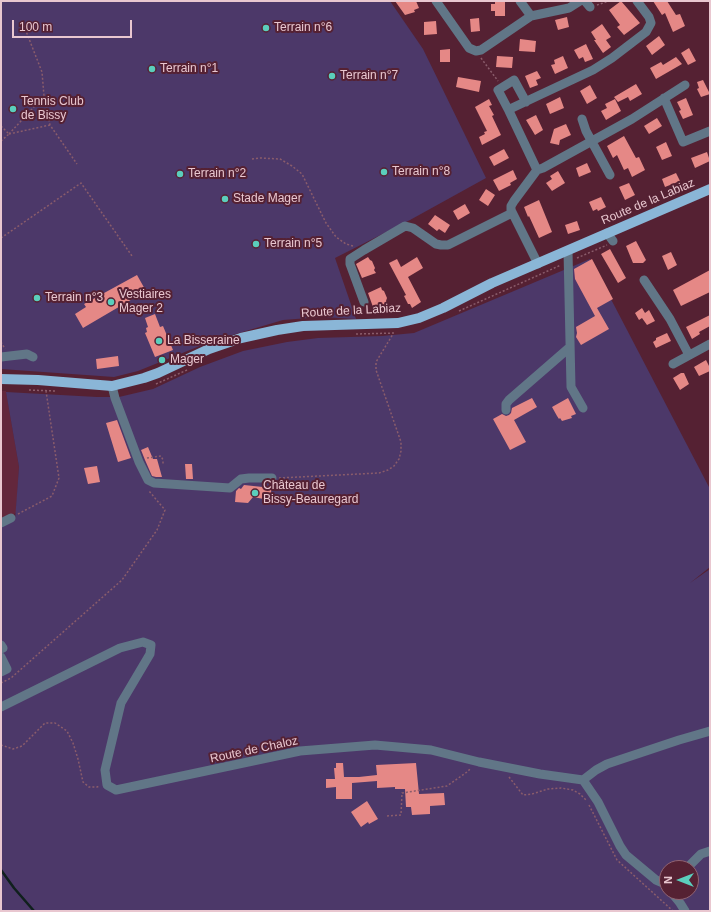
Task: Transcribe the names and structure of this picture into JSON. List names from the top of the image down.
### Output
{
  "streets": {
    "main road": ["Route de la Labiaz"],
    "street": ["Route de Chaloz"]
  },
  "places": [
    "Terrain n°6",
    "Terrain n°1",
    "Terrain n°7",
    "Tennis Club de Bissy",
    "Terrain n°8",
    "Terrain n°2",
    "Stade Mager",
    "Terrain n°5",
    "Terrain n°3",
    "Vestiaires Mager 2",
    "La Bisseraine",
    "Mager",
    "Château de Bissy-Beauregard"
  ],
  "scale_bar": "100 m",
  "north": "left"
}
